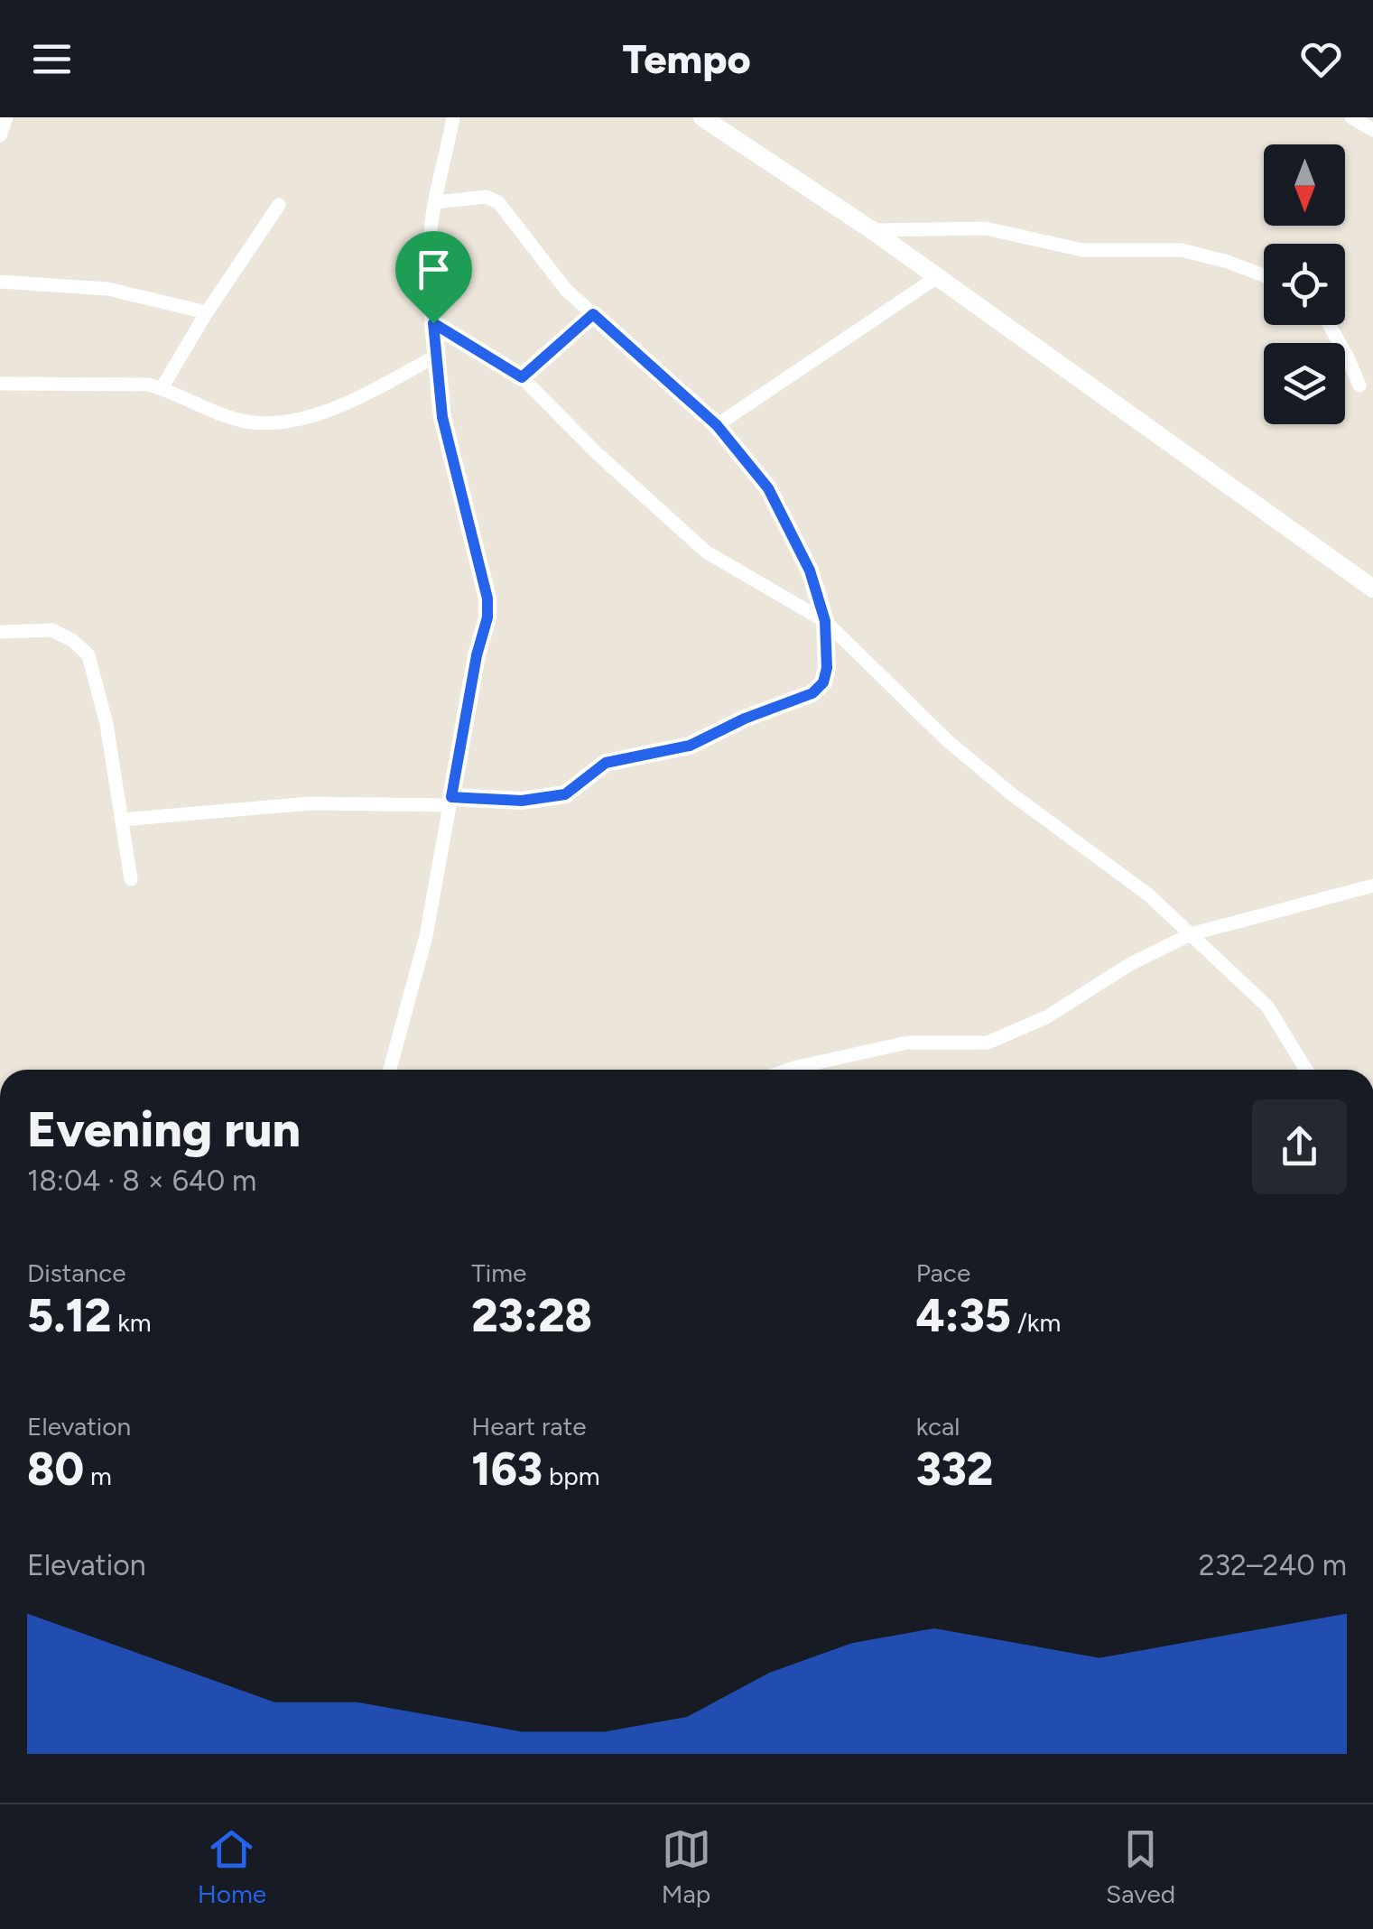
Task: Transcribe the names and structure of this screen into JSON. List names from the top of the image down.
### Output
{
  "north": "bottom",
  "page": {
    "header": "Tempo",
    "heading": ["Evening run", "18:04 · 8 × 640 m"],
    "stats": [
      ["Distance", "5.12 km"],
      ["Time", "23:28"],
      ["Pace", "4:35 /km"],
      ["Elevation", "80 m"],
      ["Heart rate", "163 bpm"],
      ["kcal", "332"]
    ],
    "chart": ["Elevation", "232–240 m"],
    "tabs": ["Home", "Map", "Saved"]
  }
}
